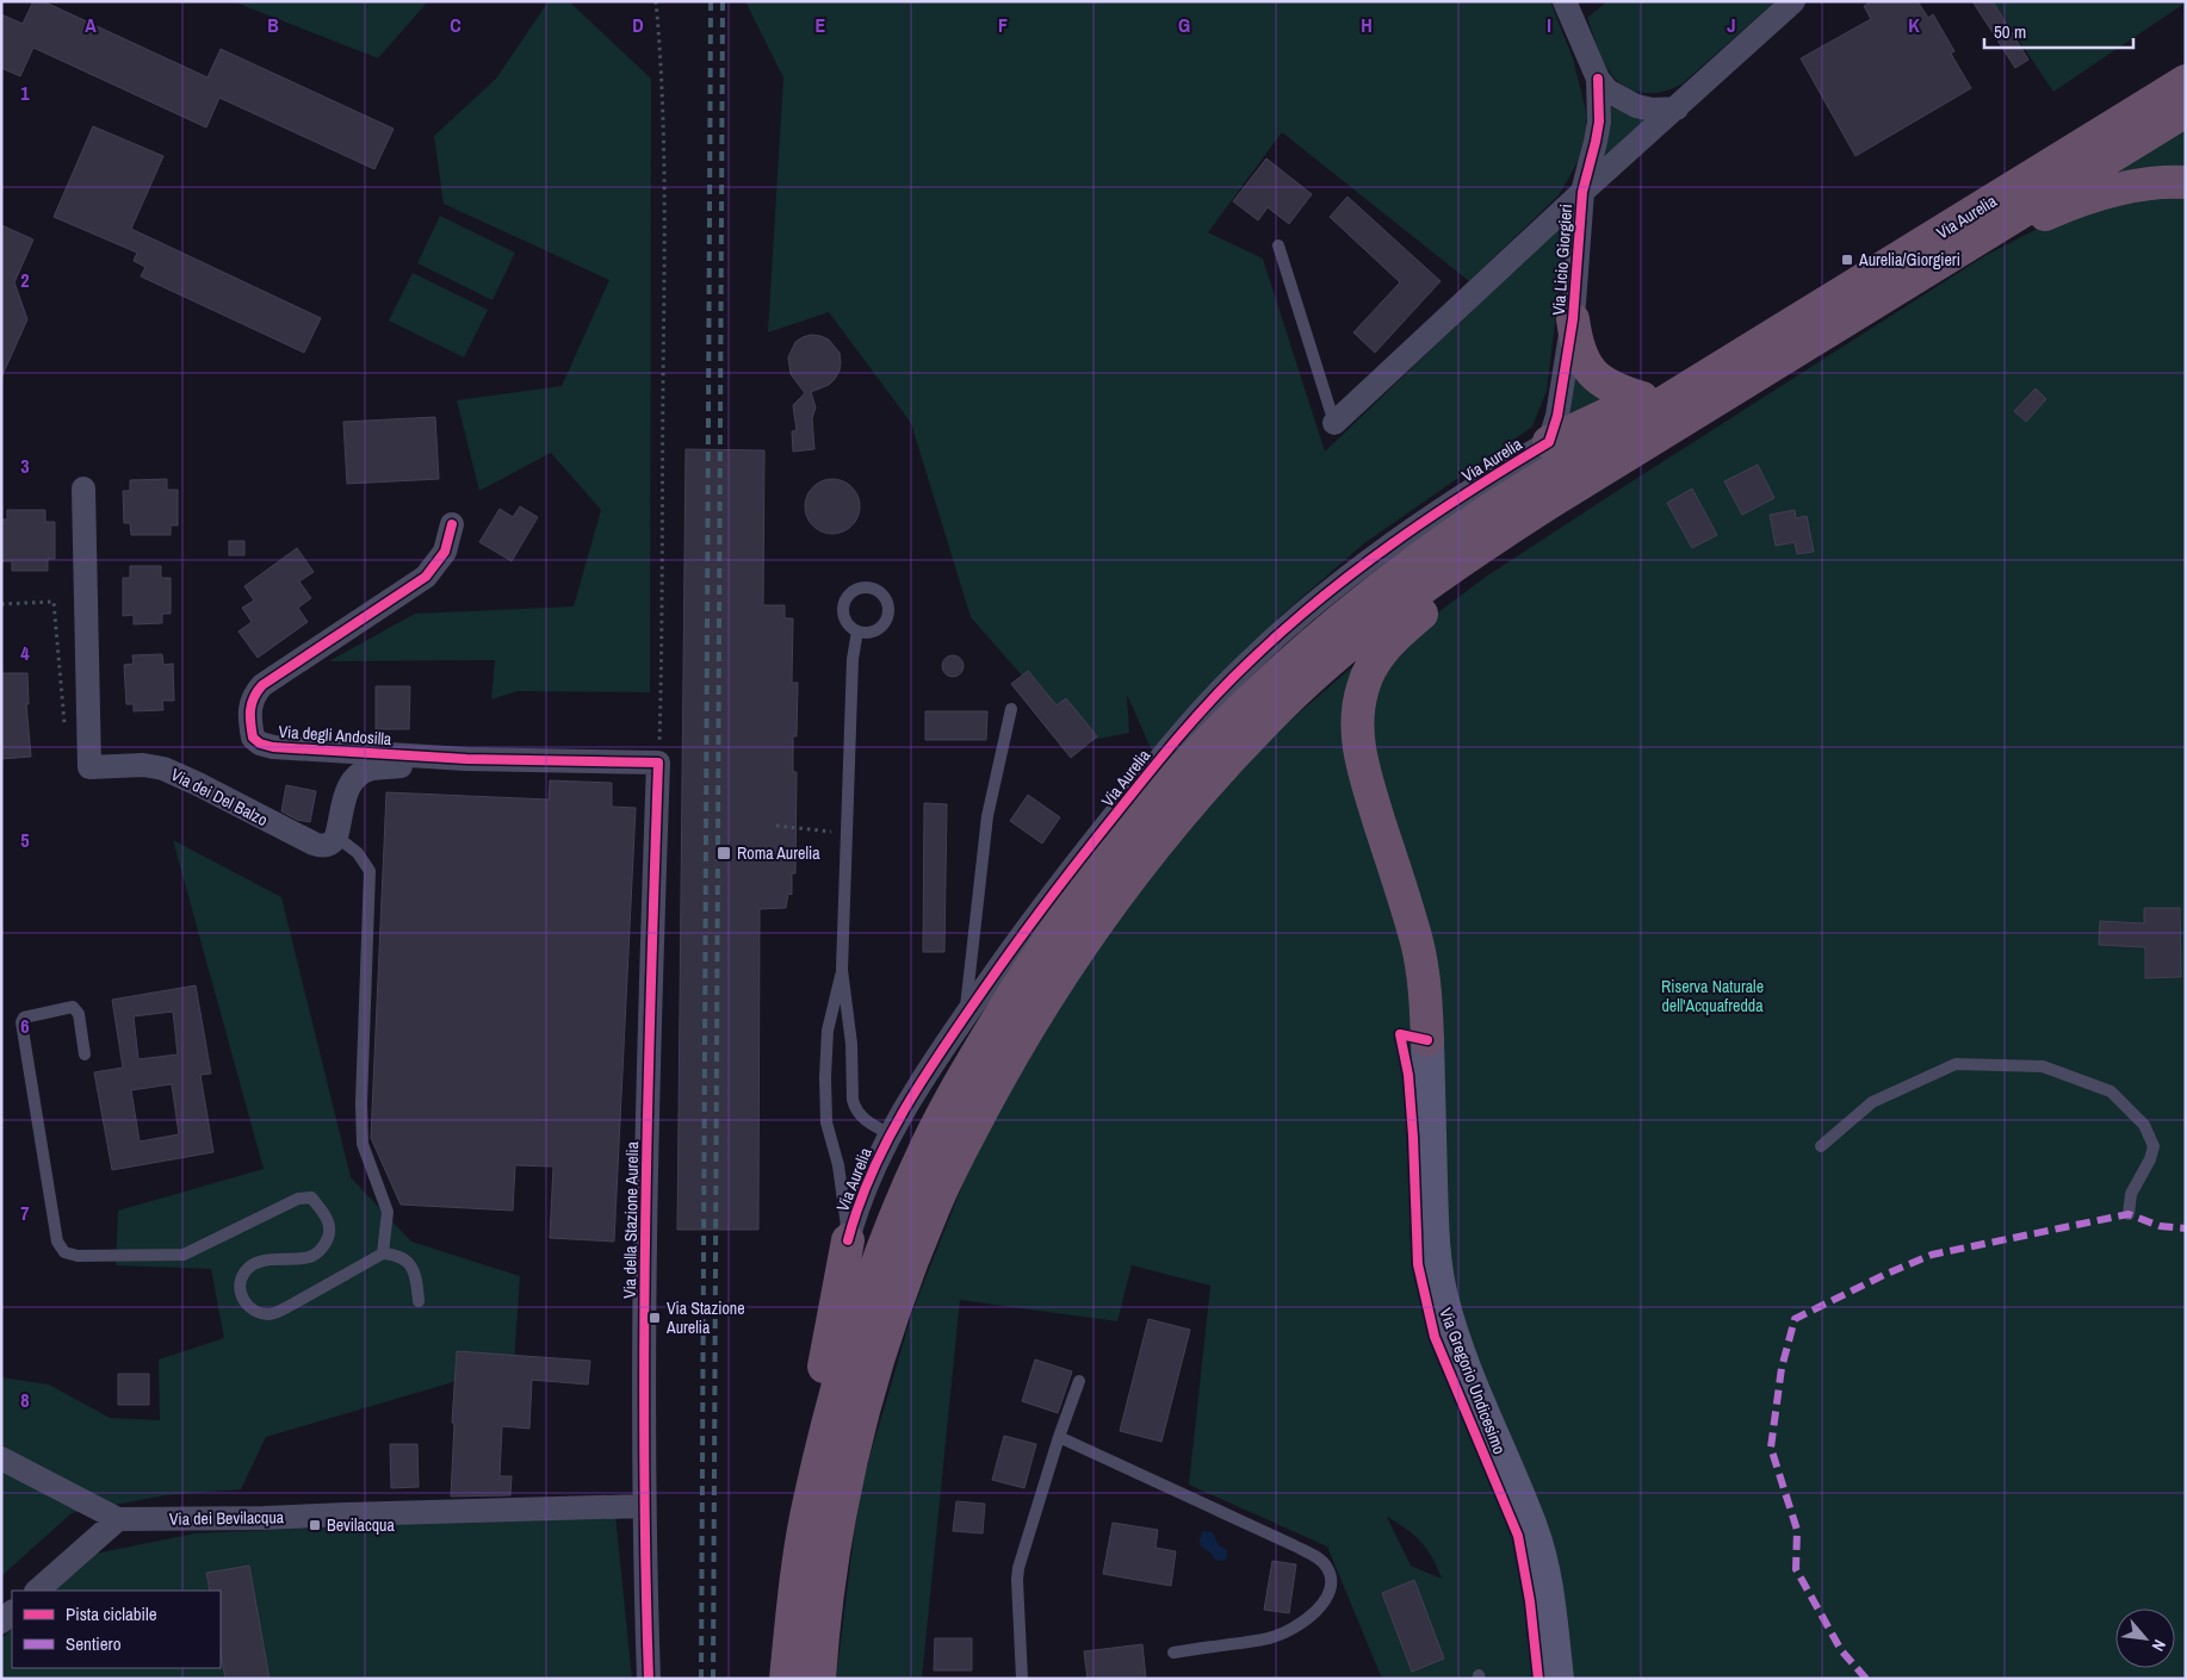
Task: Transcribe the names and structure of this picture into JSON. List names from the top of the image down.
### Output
{
  "streets": {
    "highway": ["Via Aurelia"],
    "street": [
      "Via Licio Giorgieri",
      "Via degli Andosilla",
      "Via dei Del Balzo",
      "Via della Stazione Aurelia",
      "Via Gregorio Undicesimo",
      "Via dei Bevilacqua"
    ]
  },
  "crossings": [
    ["Via Aurelia", "Via Licio Giorgieri"],
    ["Via degli Andosilla", "Via della Stazione Aurelia"],
    ["Via della Stazione Aurelia", "Via dei Bevilacqua"]
  ],
  "parks": ["Riserva Naturale dell'Acquafredda"],
  "places": {
    "transit": [
      "Aurelia/Giorgieri",
      "Roma Aurelia",
      "Via Stazione Aurelia",
      "Bevilacqua"
    ]
  },
  "legend": ["Pista ciclabile", "Sentiero"],
  "scale_bar": "50 m",
  "north": "bottom right",
  "grid": {
    "columns": [
      "A",
      "B",
      "C",
      "D",
      "E",
      "F",
      "G",
      "H",
      "I",
      "J",
      "K"
    ],
    "rows": [
      "1",
      "2",
      "3",
      "4",
      "5",
      "6",
      "7",
      "8"
    ]
  }
}
